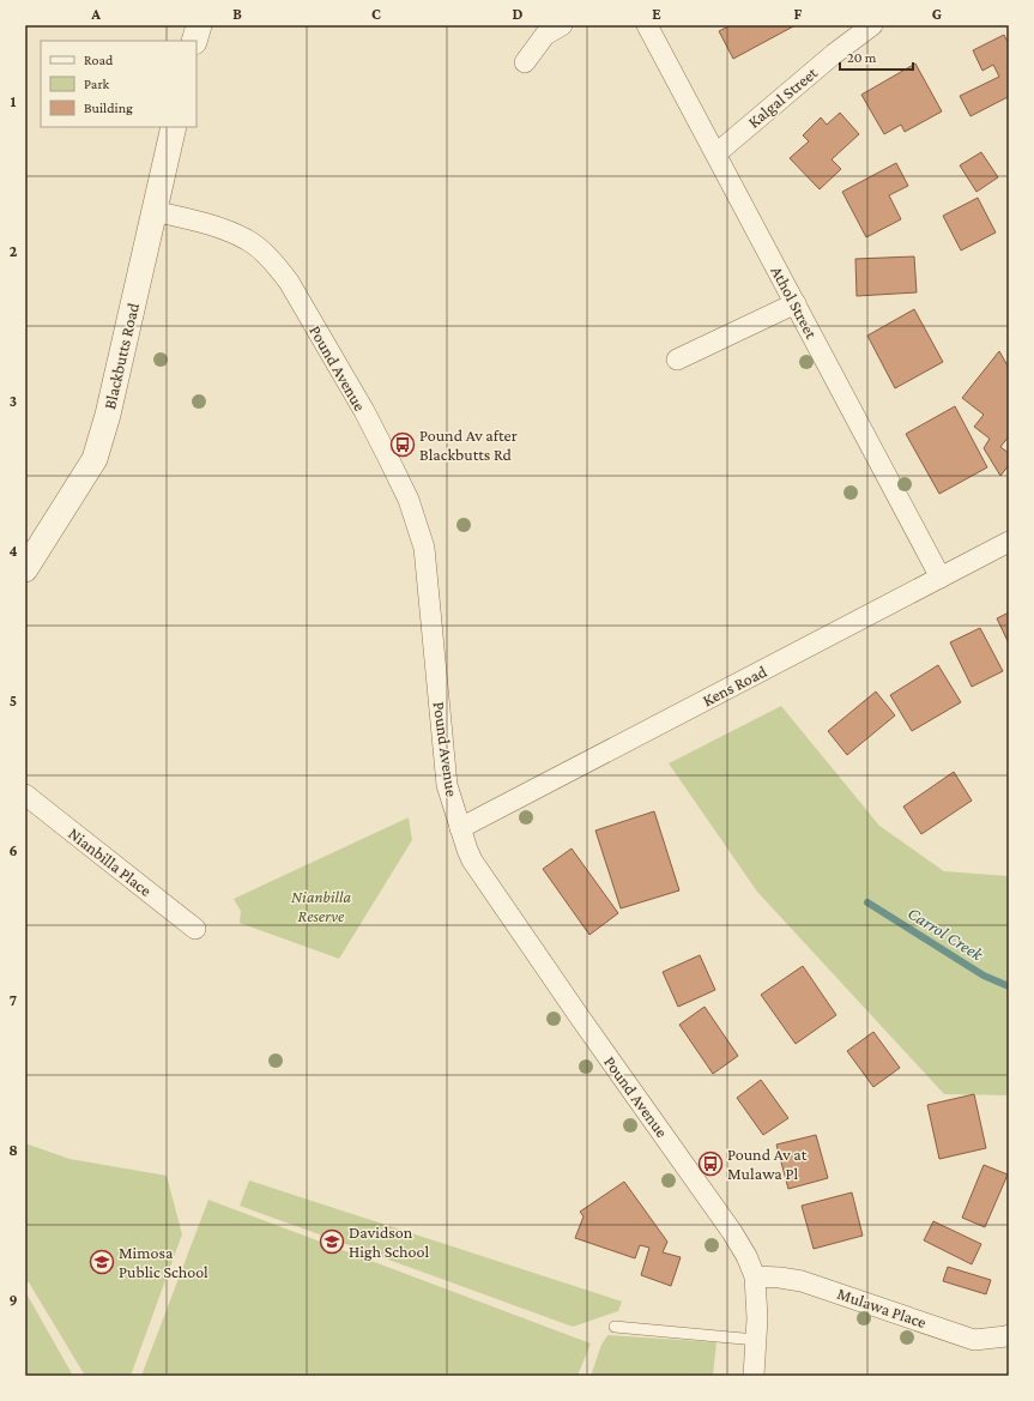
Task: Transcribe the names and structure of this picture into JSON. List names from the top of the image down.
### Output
{
  "streets": {
    "street": [
      "Kalgal Street",
      "Athol Street",
      "Blackbutts Road",
      "Pound Avenue",
      "Kens Road",
      "Nianbilla Place",
      "Mulawa Place"
    ]
  },
  "crossings": [
    ["Kalgal Street", "Athol Street"],
    ["Athol Street", "Kens Road"],
    ["Blackbutts Road", "Pound Avenue"],
    ["Pound Avenue", "Kens Road"],
    ["Pound Avenue", "Mulawa Place"]
  ],
  "water": ["Carrol Creek"],
  "parks": ["Nianbilla Reserve"],
  "places": {
    "bus stop": ["Pound Av after Blackbutts Rd", "Pound Av at Mulawa Pl"],
    "school or university": ["Davidson High School", "Mimosa Public School"]
  },
  "legend": ["Road", "Park", "Building"],
  "scale_bar": "20 m",
  "grid": {
    "columns": [
      "A",
      "B",
      "C",
      "D",
      "E",
      "F",
      "G"
    ],
    "rows": [
      "1",
      "2",
      "3",
      "4",
      "5",
      "6",
      "7",
      "8",
      "9"
    ]
  }
}
